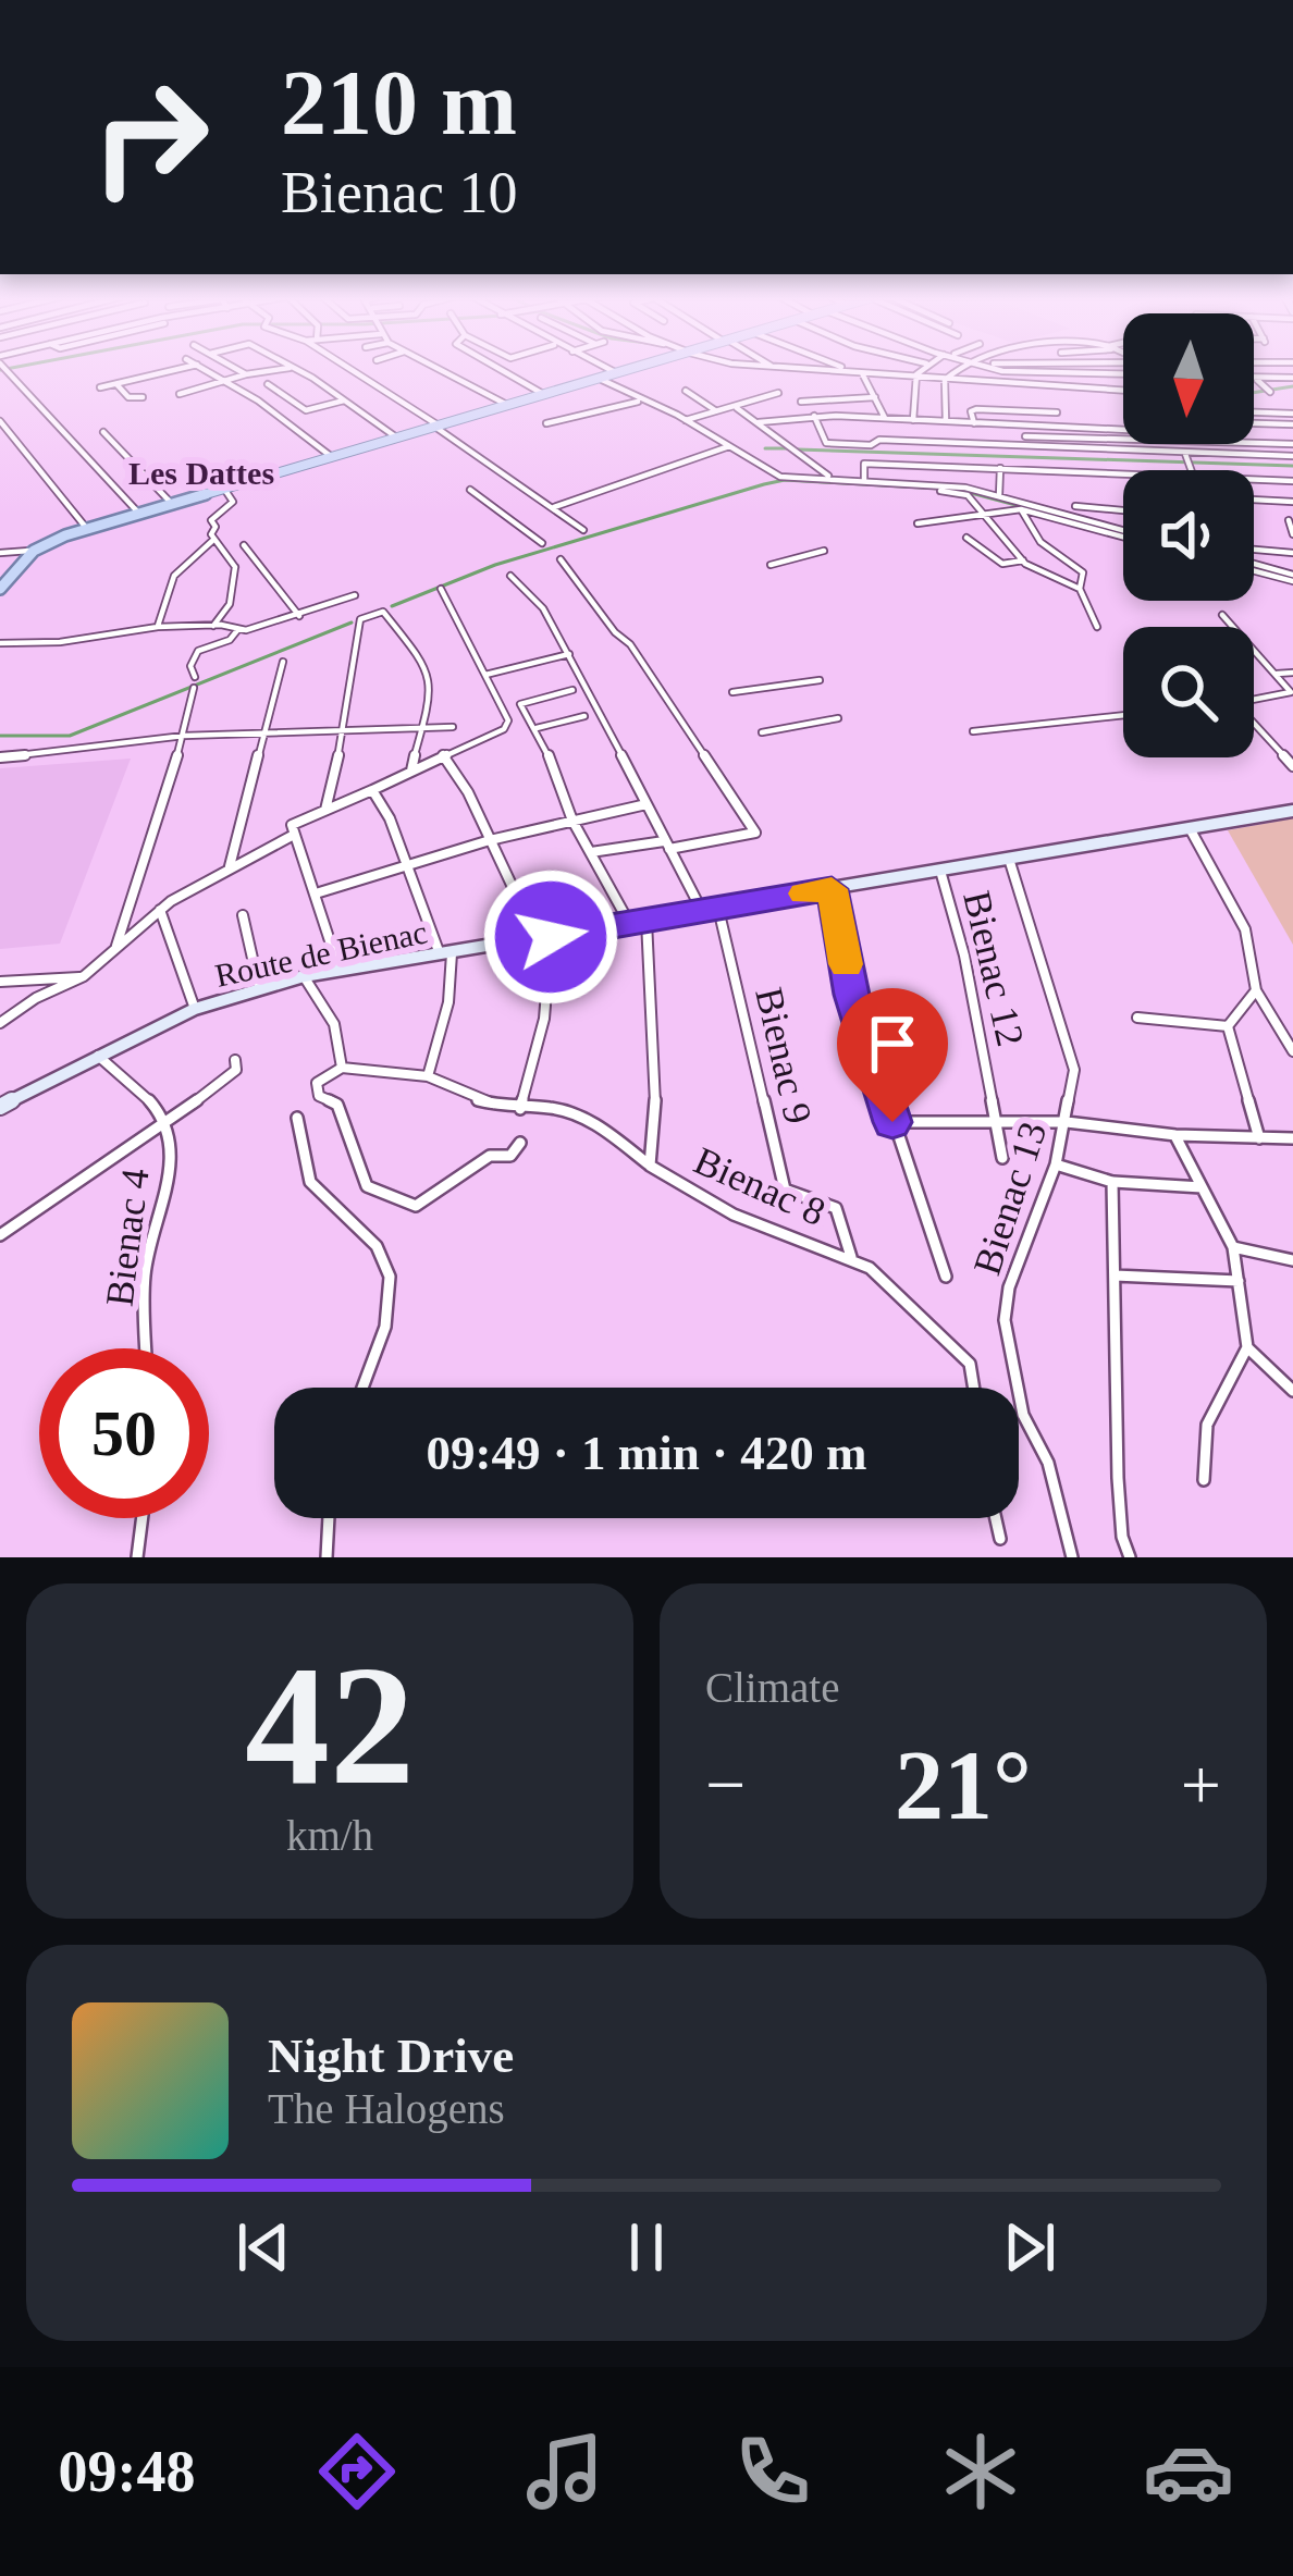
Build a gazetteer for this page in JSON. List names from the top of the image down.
{
  "streets": {
    "main road": ["Route de Bienac"],
    "street": [
      "Bienac 12",
      "Bienac 9",
      "Bienac 8",
      "Bienac 13",
      "Bienac 4"
    ]
  },
  "crossings": [
    ["Route de Bienac", "Bienac 12"],
    ["Route de Bienac", "Bienac 9"],
    ["Route de Bienac", "Bienac 8"],
    ["Route de Bienac", "Bienac 13"],
    ["Bienac 9", "Bienac 8"]
  ],
  "districts": ["Les Dattes"],
  "north": "bottom",
  "page": {
    "turn": ["210 m", "Bienac 10"],
    "limit": "50",
    "trip": "09:49 · 1 min · 420 m",
    "tile": [
      ["42", "km/h"],
      "Climate"
    ],
    "heat": ["−", "21°", "+"],
    "song": ["Night Drive", "The Halogens"],
    "tabs": "09:48"
  }
}
